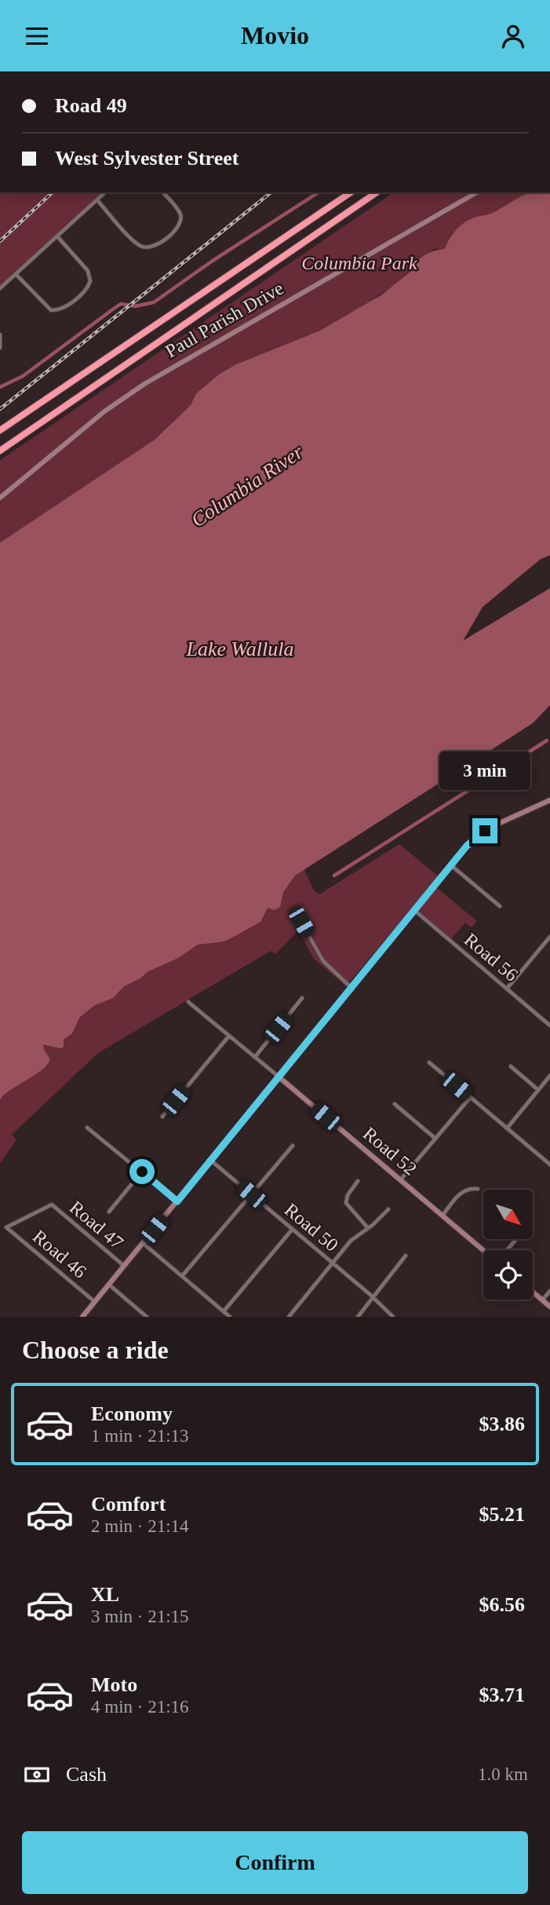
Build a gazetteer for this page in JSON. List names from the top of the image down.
{
  "streets": {
    "street": [
      "Paul Parish Drive",
      "Road 56",
      "Road 52",
      "Road 47",
      "Road 50",
      "Road 46"
    ]
  },
  "crossings": [
    ["Road 47", "Road 46"]
  ],
  "water": ["Columbia River", "Lake Wallula"],
  "parks": ["Columbia Park"],
  "north": "bottom right",
  "page": {
    "header": "Movio",
    "banner": ["Road 49", "West Sylvester Street"],
    "bubble": "3 min",
    "heading": "Choose a ride",
    "list": [
      {
        "name": "Economy",
        "note": "1 min · 21:13",
        "value": "$3.86"
      },
      {
        "name": "Comfort",
        "note": "2 min · 21:14",
        "value": "$5.21"
      },
      {
        "name": "XL",
        "note": "3 min · 21:15",
        "value": "$6.56"
      },
      {
        "name": "Moto",
        "note": "4 min · 21:16",
        "value": "$3.71"
      }
    ],
    "pay": ["Cash", "1.0 km"],
    "buttons": "Confirm"
  }
}
